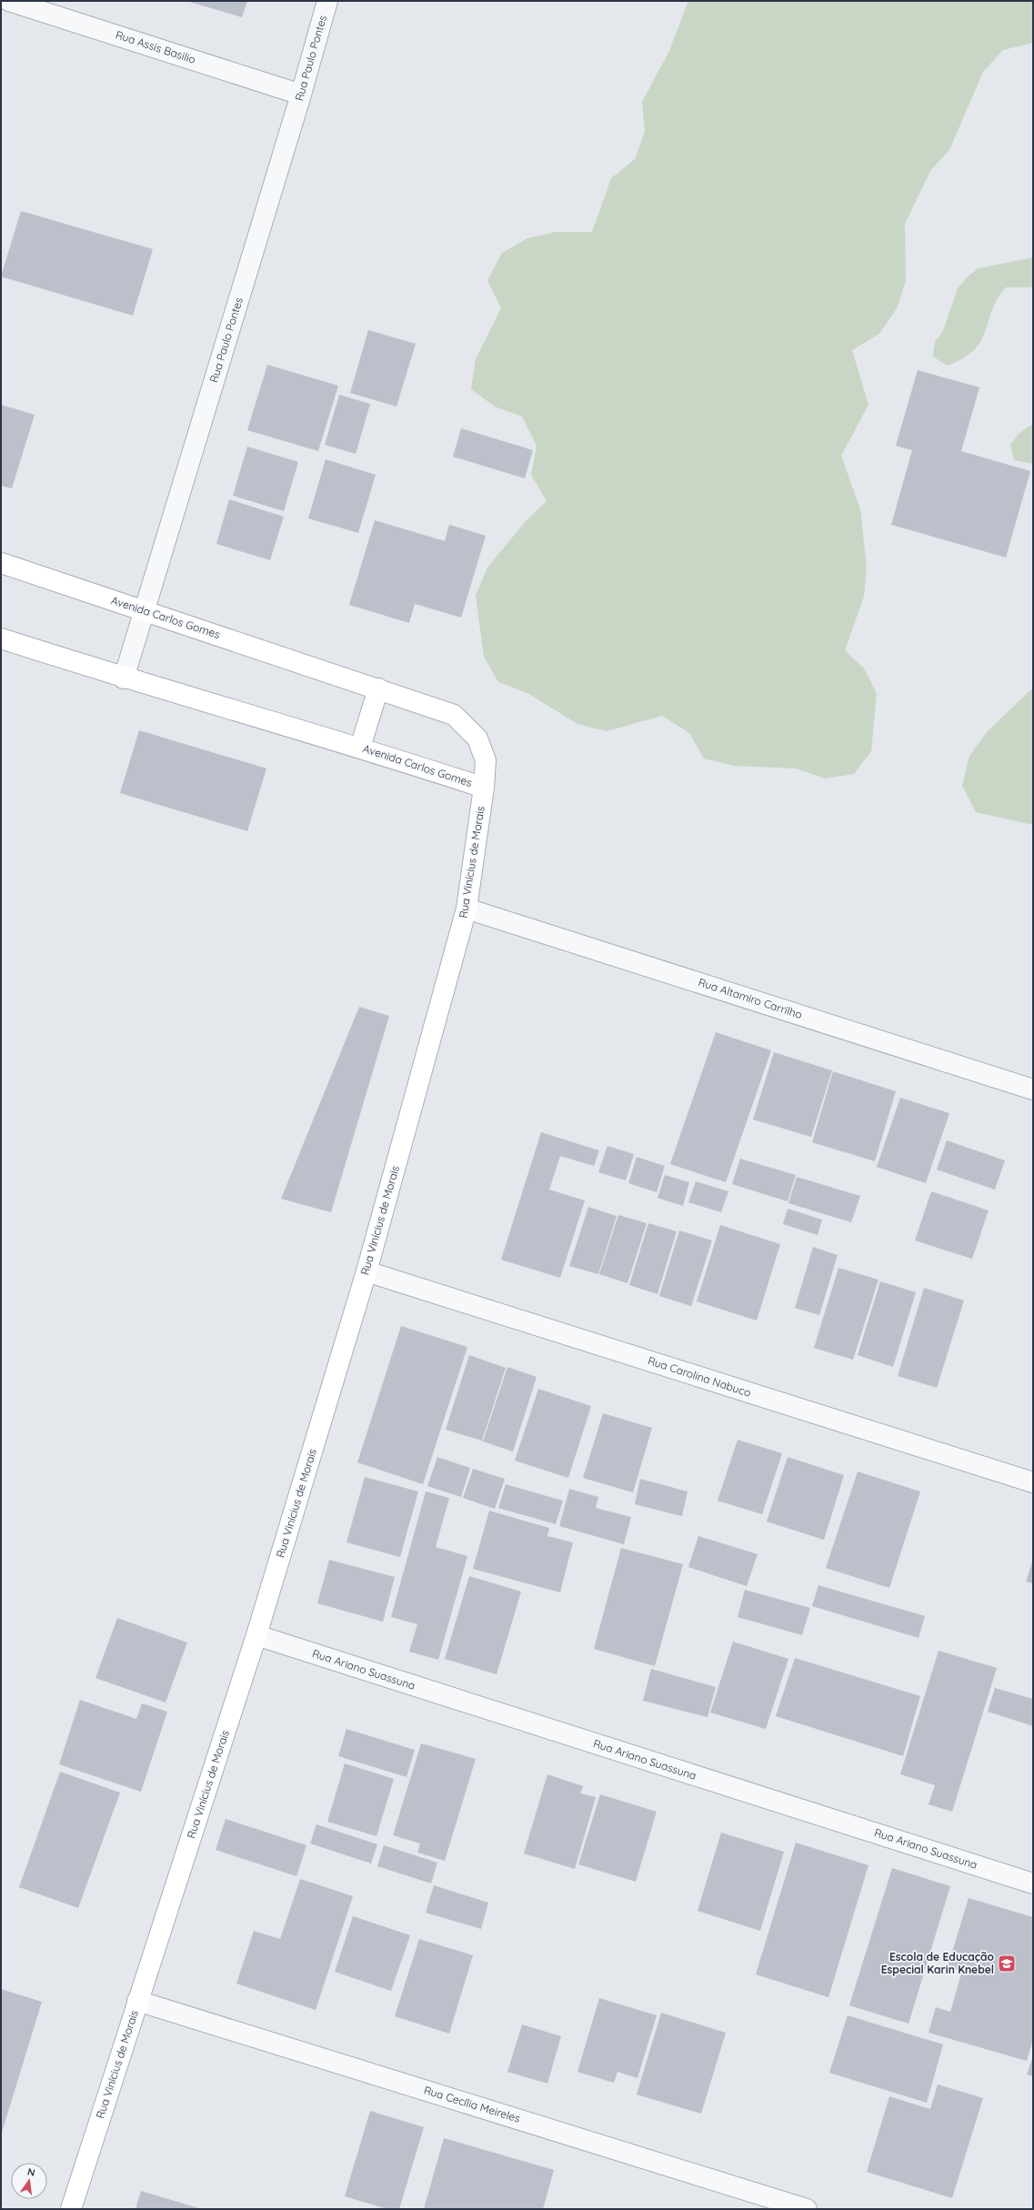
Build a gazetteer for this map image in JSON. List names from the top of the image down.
{
  "streets": {
    "street": [
      "Rua Assis Basilio",
      "Rua Paulo Pontes",
      "Avenida Carlos Gomes",
      "Rua Vinícius de Morais",
      "Rua Altamiro Carrilho",
      "Rua Carolina Nabuco",
      "Rua Ariano Suassuna",
      "Rua Cecília Meireles"
    ]
  },
  "crossings": [
    ["Rua Assis Basilio", "Rua Paulo Pontes"],
    ["Rua Paulo Pontes", "Avenida Carlos Gomes"],
    ["Avenida Carlos Gomes", "Rua Vinícius de Morais"],
    ["Rua Vinícius de Morais", "Rua Altamiro Carrilho"],
    ["Rua Vinícius de Morais", "Rua Carolina Nabuco"],
    ["Rua Vinícius de Morais", "Rua Ariano Suassuna"],
    ["Rua Vinícius de Morais", "Rua Cecília Meireles"]
  ],
  "places": {
    "school or university": ["Escola de Educação Especial Karin Knebel"]
  },
  "north": "top"
}
